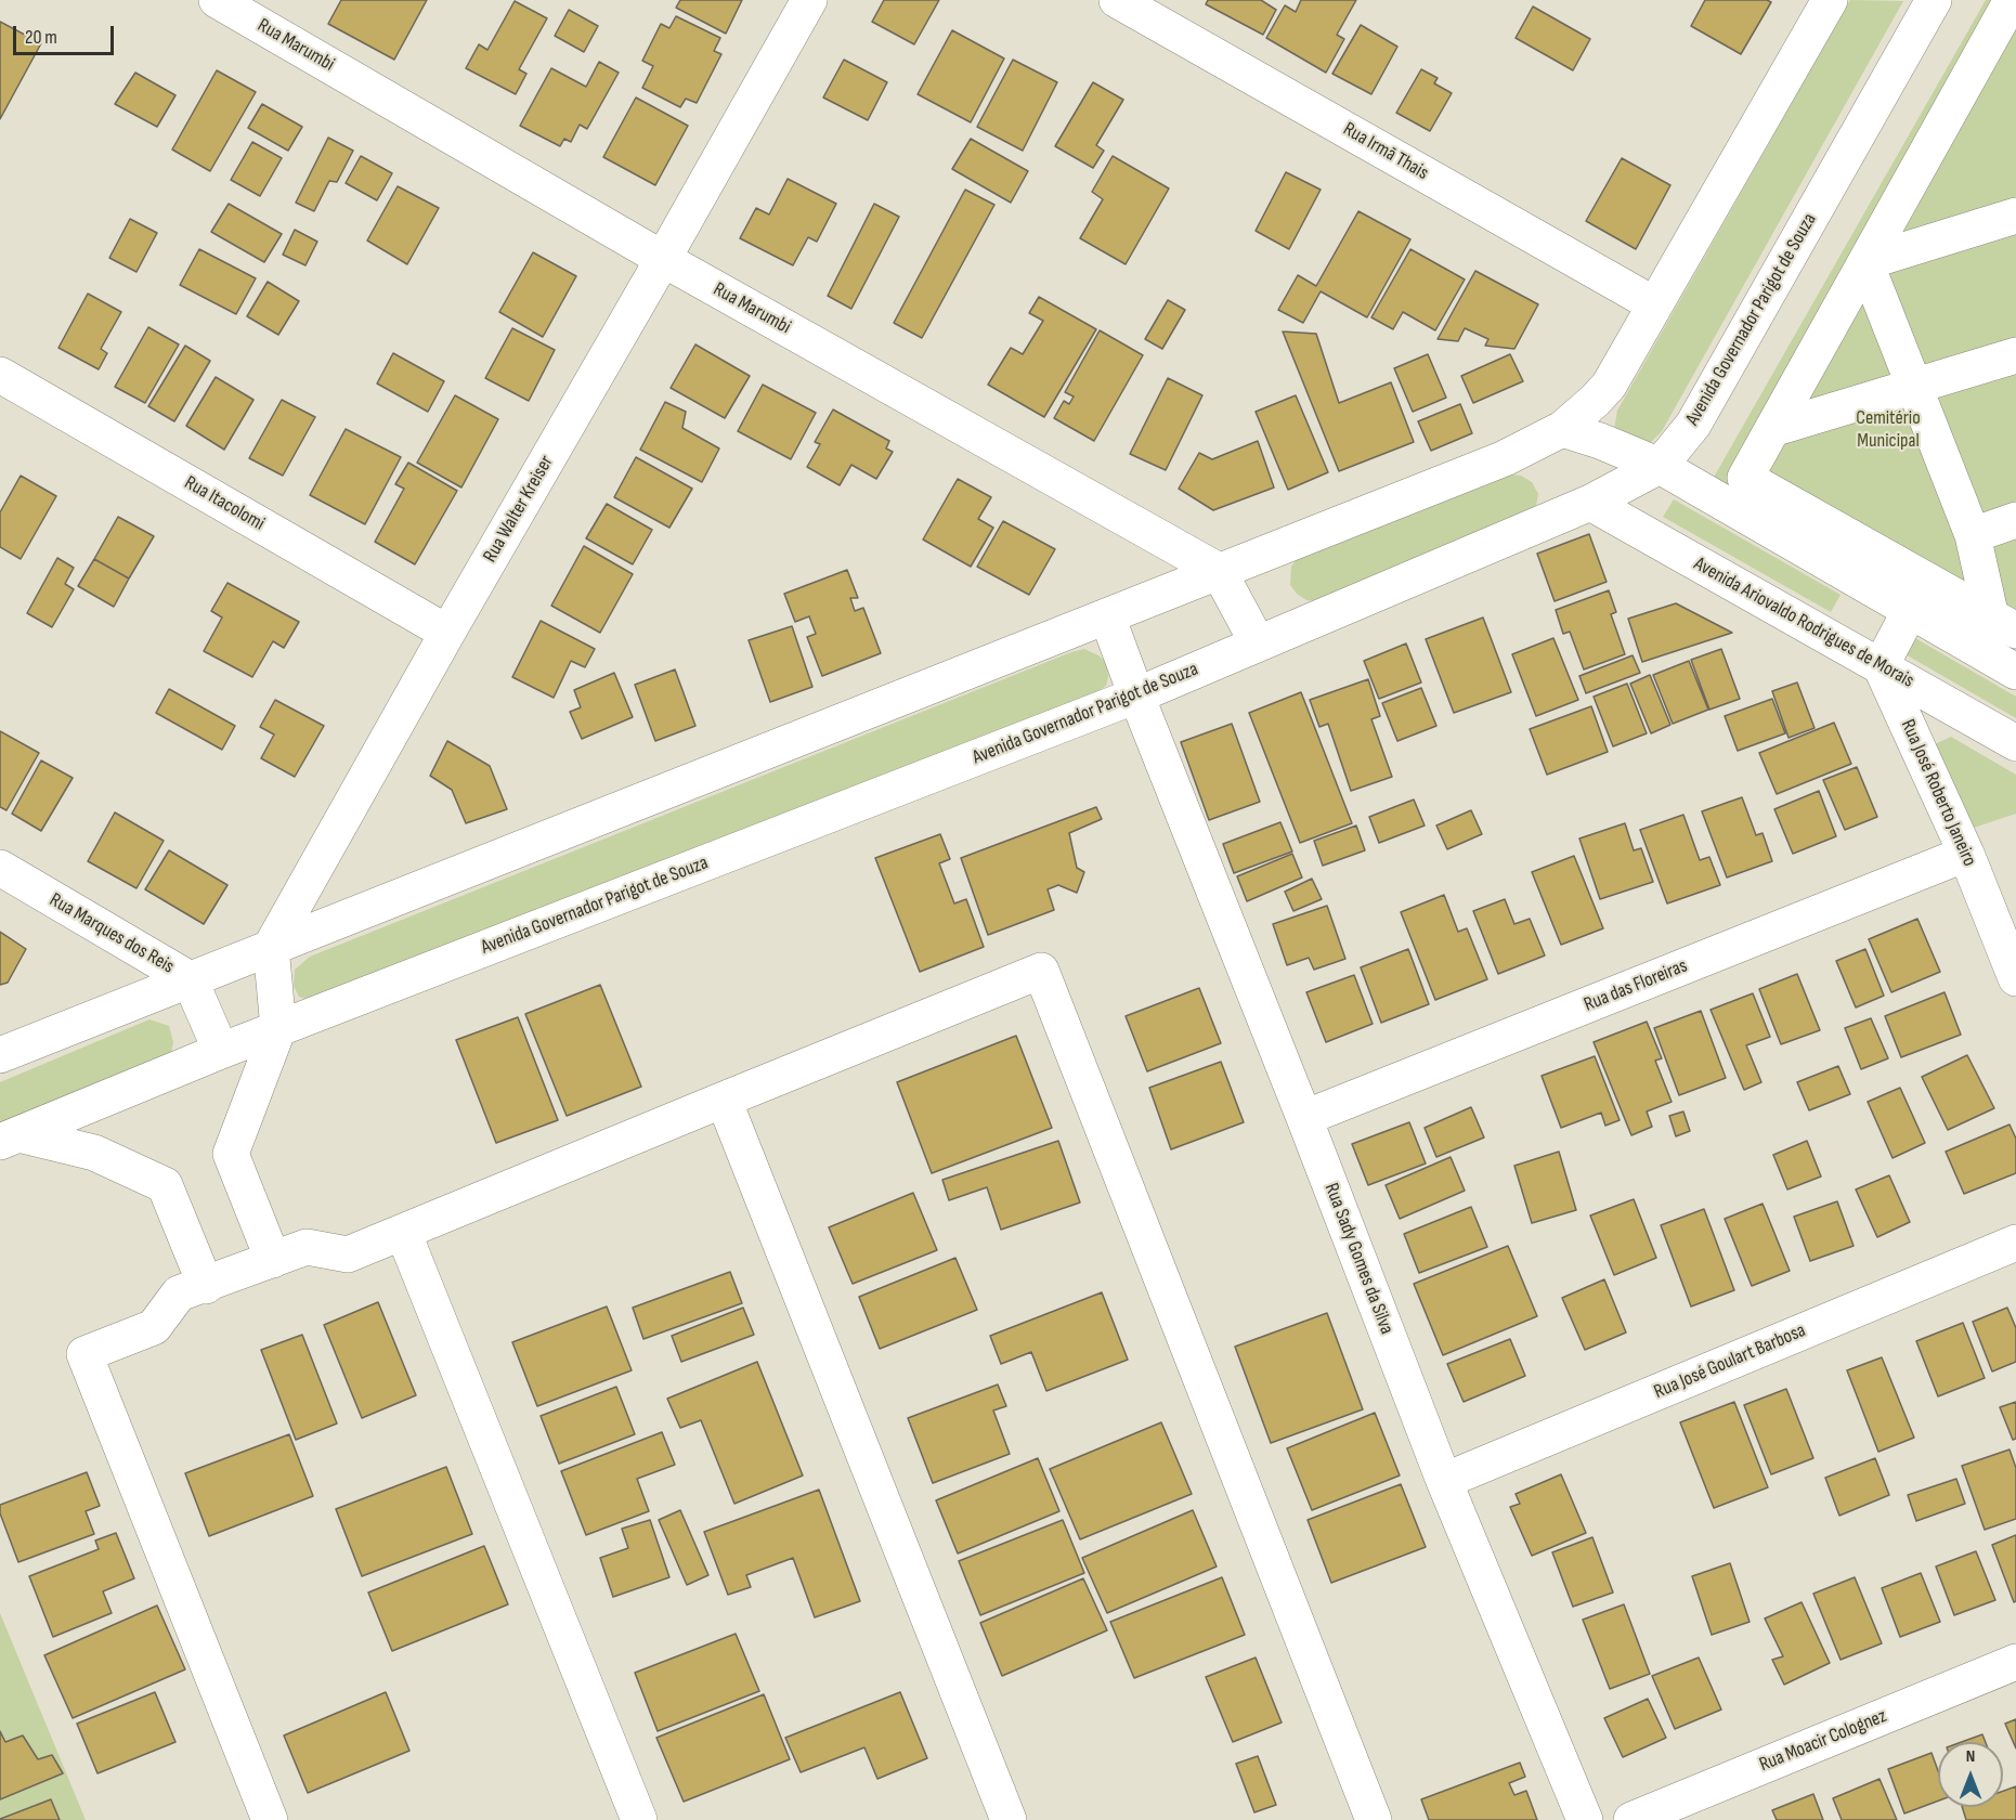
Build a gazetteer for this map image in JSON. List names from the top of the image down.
{
  "streets": {
    "street": [
      "Rua Marumbi",
      "Rua Irmã Thais",
      "Avenida Governador Parigot de Souza",
      "Rua Itacolomi",
      "Rua Walter Kreiser",
      "Avenida Ariovaldo Rodrigues de Morais",
      "Rua José Roberto Janeiro",
      "Rua Marques dos Reis",
      "Rua das Floreiras",
      "Rua Sady Gomes da Silva",
      "Rua José Goulart Barbosa",
      "Rua Moacir Colognez"
    ]
  },
  "crossings": [
    ["Rua Marumbi", "Rua Walter Kreiser"],
    ["Avenida Governador Parigot de Souza", "Avenida Ariovaldo Rodrigues de Morais"],
    ["Avenida Governador Parigot de Souza", "Rua Marques dos Reis"],
    ["Avenida Governador Parigot de Souza", "Rua Sady Gomes da Silva"],
    ["Rua Itacolomi", "Rua Walter Kreiser"],
    ["Avenida Ariovaldo Rodrigues de Morais", "Rua José Roberto Janeiro"],
    ["Rua José Roberto Janeiro", "Rua das Floreiras"],
    ["Rua das Floreiras", "Rua Sady Gomes da Silva"],
    ["Rua Sady Gomes da Silva", "Rua José Goulart Barbosa"]
  ],
  "parks": ["Cemitério Municipal"],
  "scale_bar": "20 m",
  "north": "top"
}
